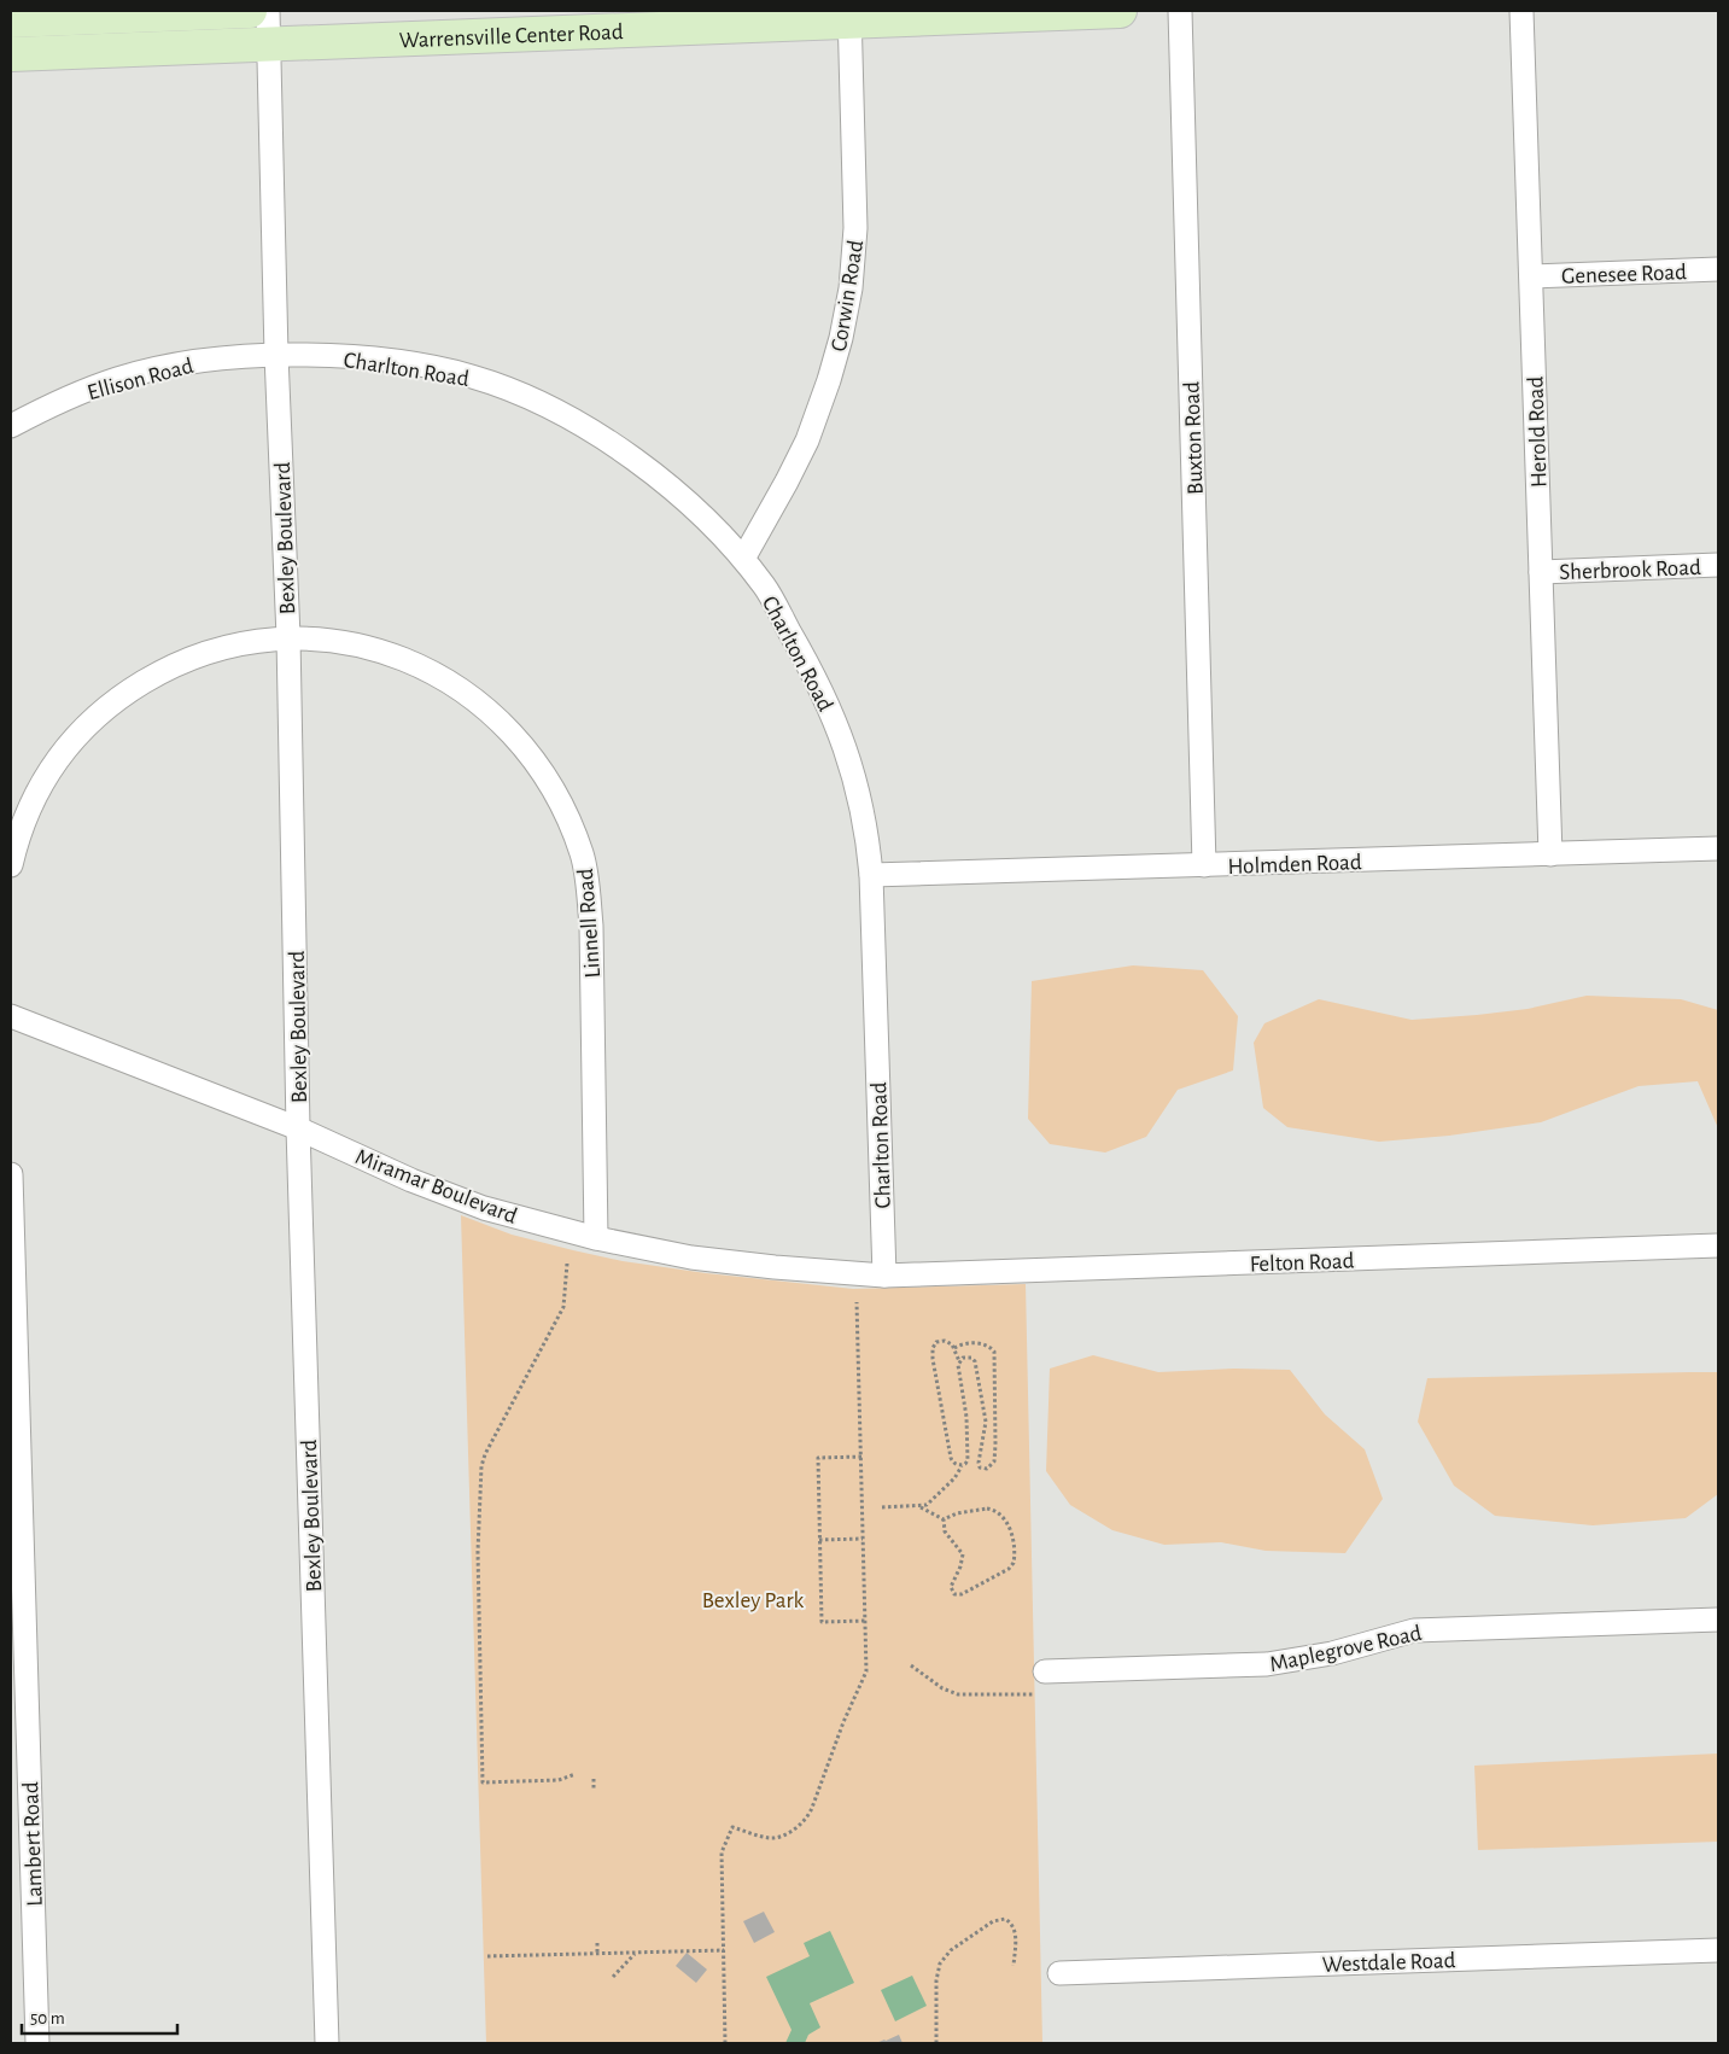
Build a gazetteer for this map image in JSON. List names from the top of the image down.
{
  "streets": {
    "main road": ["Warrensville Center Road"],
    "street": [
      "Genesee Road",
      "Corwin Road",
      "Charlton Road",
      "Ellison Road",
      "Herold Road",
      "Buxton Road",
      "Bexley Boulevard",
      "Sherbrook Road",
      "Holmden Road",
      "Linnell Road",
      "Miramar Boulevard",
      "Felton Road",
      "Maplegrove Road",
      "Lambert Road",
      "Westdale Road"
    ]
  },
  "crossings": [
    ["Warrensville Center Road", "Corwin Road"],
    ["Warrensville Center Road", "Bexley Boulevard"],
    ["Genesee Road", "Herold Road"],
    ["Corwin Road", "Charlton Road"],
    ["Charlton Road", "Ellison Road"],
    ["Charlton Road", "Bexley Boulevard"],
    ["Charlton Road", "Holmden Road"],
    ["Charlton Road", "Miramar Boulevard"],
    ["Charlton Road", "Felton Road"],
    ["Ellison Road", "Bexley Boulevard"],
    ["Herold Road", "Sherbrook Road"],
    ["Herold Road", "Holmden Road"],
    ["Buxton Road", "Holmden Road"],
    ["Bexley Boulevard", "Linnell Road"],
    ["Bexley Boulevard", "Miramar Boulevard"],
    ["Linnell Road", "Miramar Boulevard"],
    ["Miramar Boulevard", "Felton Road"]
  ],
  "parks": ["Bexley Park"],
  "scale_bar": "50 m"
}
